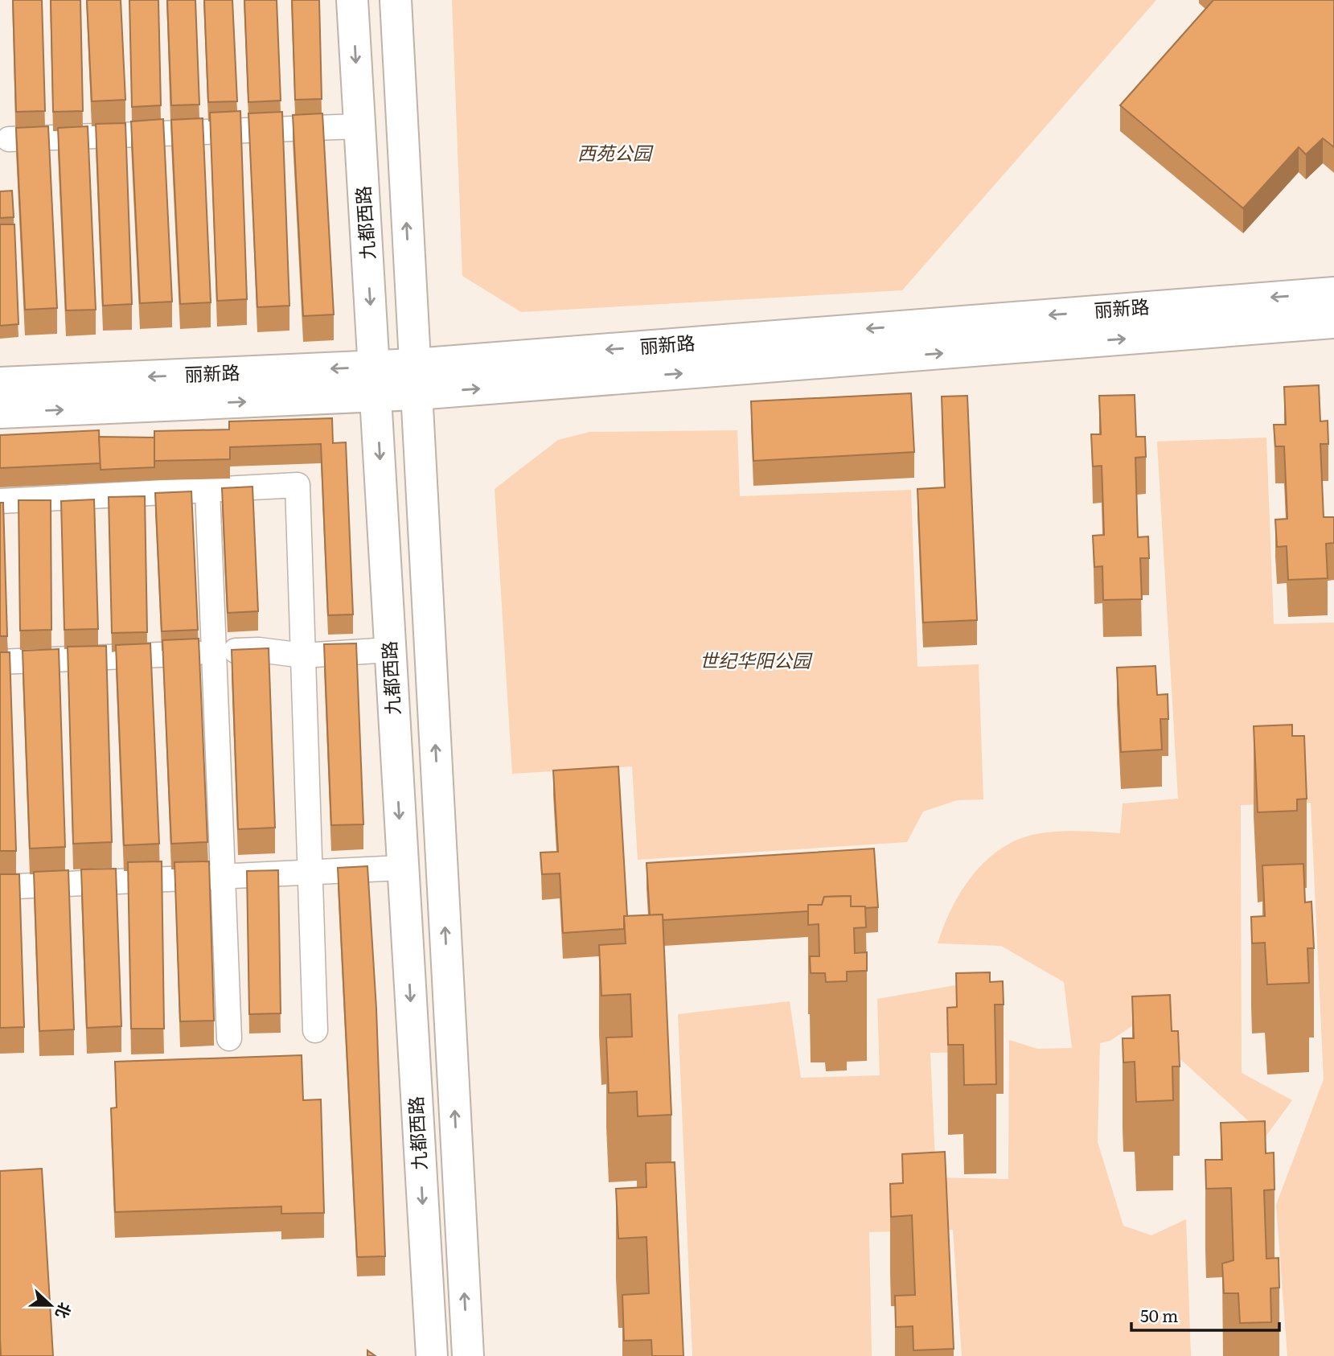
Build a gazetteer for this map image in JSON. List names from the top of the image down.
{
  "streets": {
    "main road": ["九都西路", "丽新路"]
  },
  "crossings": [
    ["九都西路", "丽新路"]
  ],
  "parks": ["西苑公园", "世纪华阳公园"],
  "scale_bar": "50 m",
  "north": "right"
}
